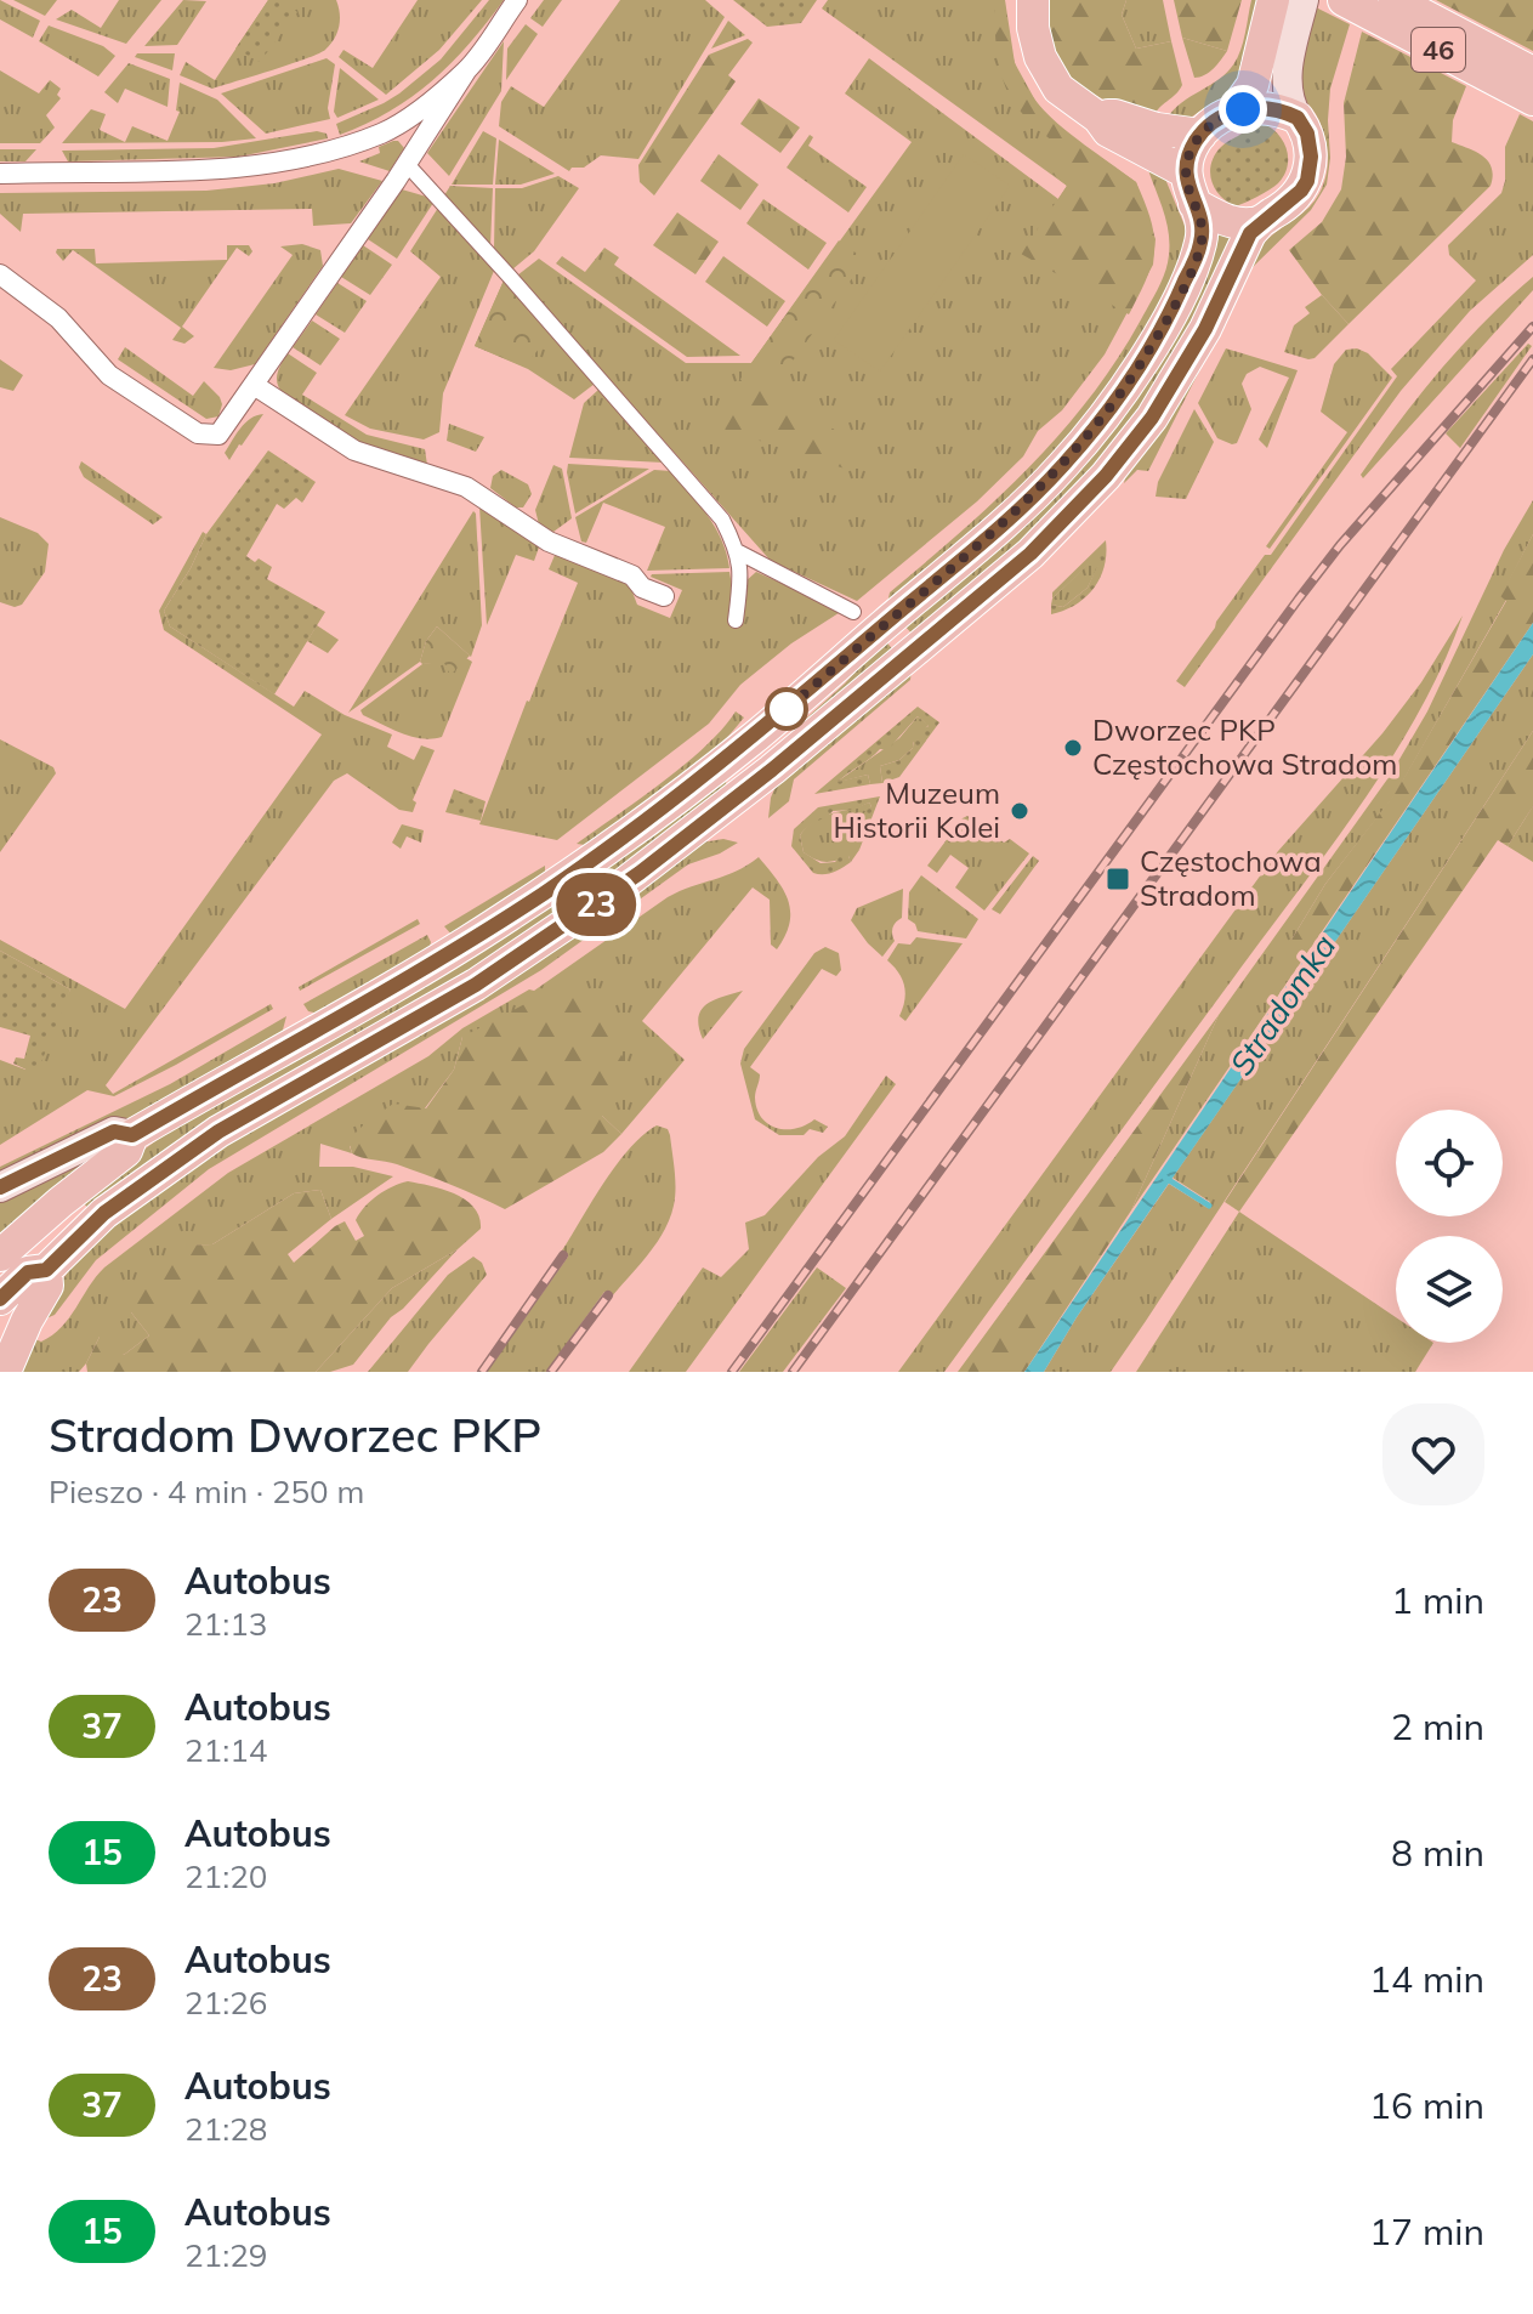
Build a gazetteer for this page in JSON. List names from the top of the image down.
{
  "streets": {
    "main road": ["46"]
  },
  "water": ["Stradomka"],
  "places": {
    "other": ["Dworzec PKP Częstochowa Stradom", "Muzeum Historii Kolei"],
    "transit": ["Częstochowa Stradom"]
  },
  "lines": ["bus line 23"],
  "page": {
    "on_map": "23",
    "heading": ["Stradom Dworzec PKP", "Pieszo · 4 min · 250 m"],
    "list": [
      {
        "mark": "23",
        "name": "Autobus",
        "note": "21:13",
        "value": "1 min"
      },
      {
        "mark": "37",
        "name": "Autobus",
        "note": "21:14",
        "value": "2 min"
      },
      {
        "mark": "15",
        "name": "Autobus",
        "note": "21:20",
        "value": "8 min"
      },
      {
        "mark": "23",
        "name": "Autobus",
        "note": "21:26",
        "value": "14 min"
      },
      {
        "mark": "37",
        "name": "Autobus",
        "note": "21:28",
        "value": "16 min"
      },
      {
        "mark": "15",
        "name": "Autobus",
        "note": "21:29",
        "value": "17 min"
      }
    ]
  }
}
